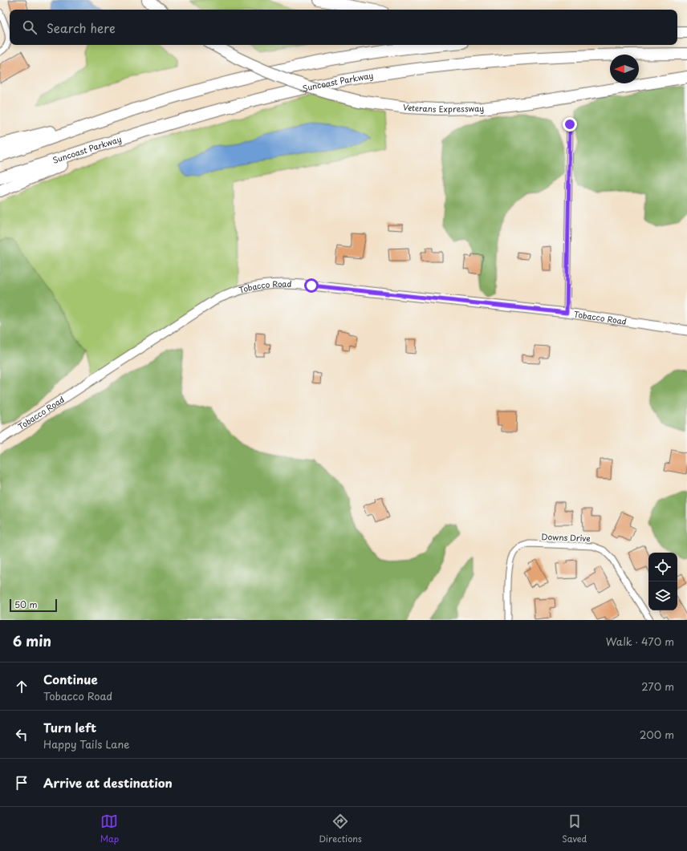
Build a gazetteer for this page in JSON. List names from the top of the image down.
{
  "streets": {
    "highway": ["Suncoast Parkway", "Veterans Expressway"],
    "street": ["Tobacco Road", "Downs Drive"]
  },
  "scale_bar": "50 m",
  "north": "left",
  "page": {
    "search": "Search here",
    "scale": "50 m",
    "heading": ["6 min", "Walk · 470 m"],
    "list": [
      ["Continue", "Tobacco Road", "270 m"],
      ["Turn left", "Happy Tails Lane", "200 m"],
      "Arrive at destination"
    ],
    "nav": ["Map", "Directions", "Saved"]
  }
}
